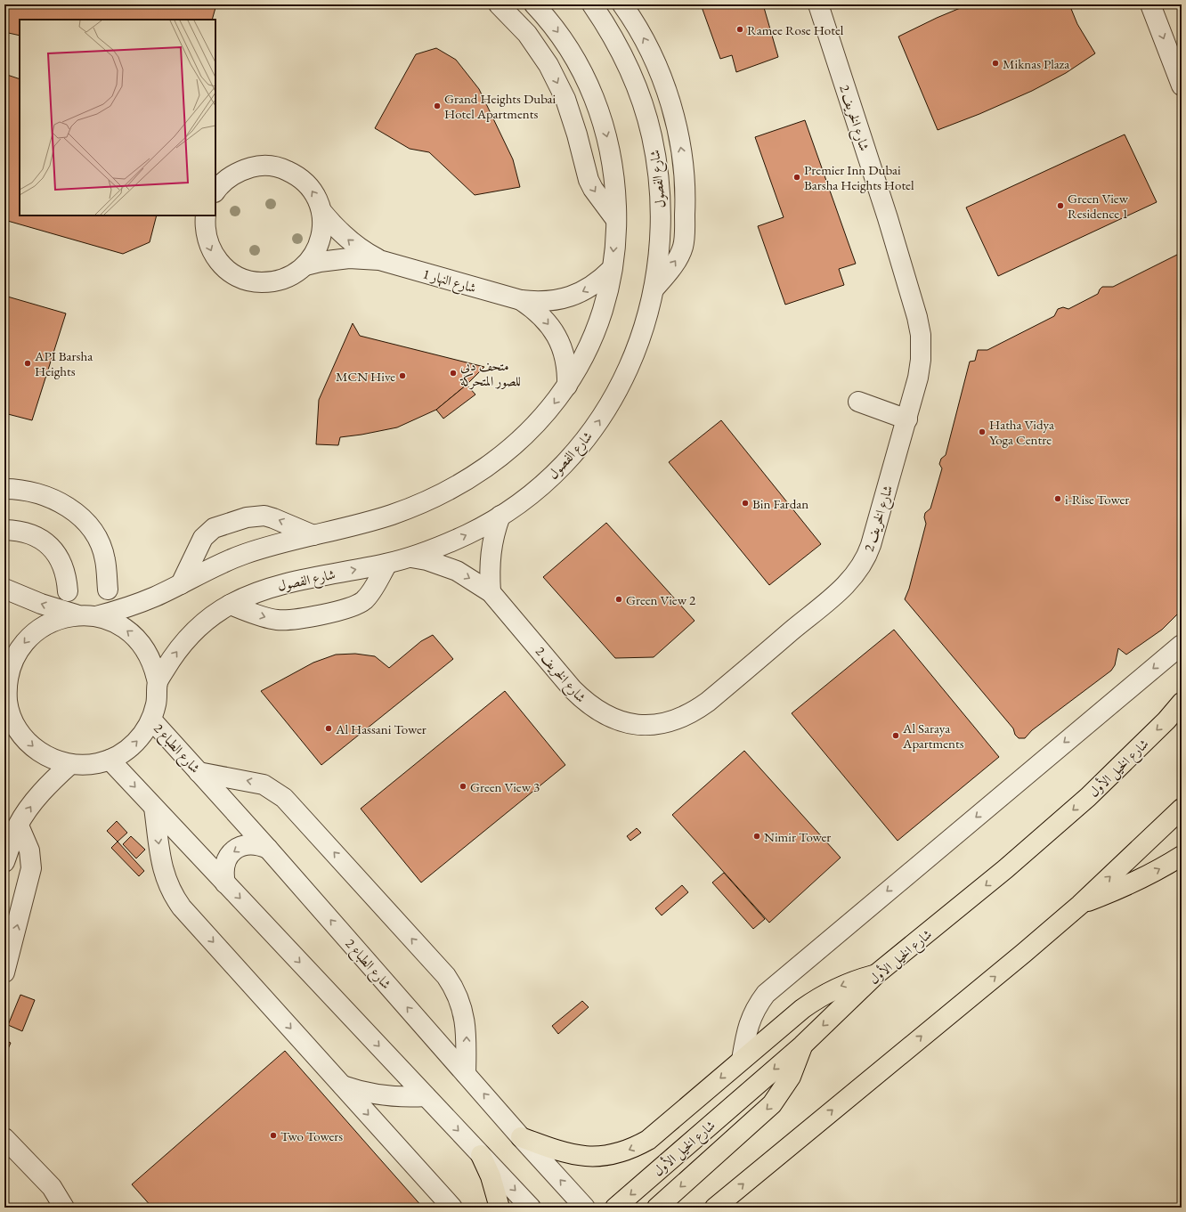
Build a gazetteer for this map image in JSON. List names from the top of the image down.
{
  "streets": {
    "main road": ["شارع الخيل الأول"],
    "street": [
      "شارع الخريف 2",
      "شارع الفصول",
      "شارع النهار 1",
      "شارع الطباع 2"
    ]
  },
  "crossings": [
    ["شارع الخريف 2", "شارع الفصول"]
  ],
  "places": [
    "Ramee Rose Hotel",
    "Miknas Plaza",
    "Grand Heights Dubai Hotel Apartments",
    "Premier Inn Dubai Barsha Heights Hotel",
    "Green View Residence 1",
    "API Barsha Heights",
    "متحف دبي للصور المتحركة",
    "MCN Hive",
    "Hatha Vidya Yoga Centre",
    "i-Rise Tower",
    "Bin Fardan",
    "Green View 2",
    "Al Hassani Tower",
    "Al Saraya Apartments",
    "Green View 3",
    "Nimir Tower",
    "Two Towers"
  ]
}
